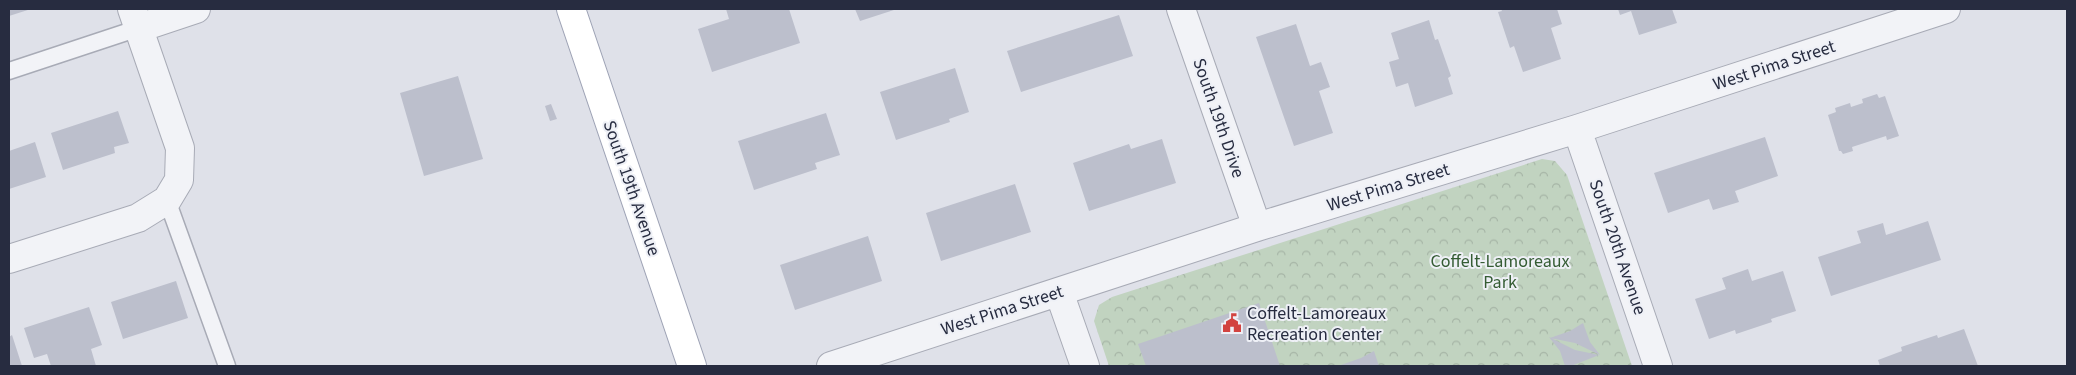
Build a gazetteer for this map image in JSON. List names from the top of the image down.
{
  "streets": {
    "main road": ["South 19th Avenue"],
    "street": ["West Pima Street", "South 19th Drive", "South 20th Avenue"]
  },
  "crossings": [
    ["West Pima Street", "South 19th Drive"],
    ["West Pima Street", "South 20th Avenue"]
  ],
  "parks": ["Coffelt-Lamoreaux Park"],
  "places": {
    "public building": ["Coffelt-Lamoreaux Recreation Center"]
  }
}
